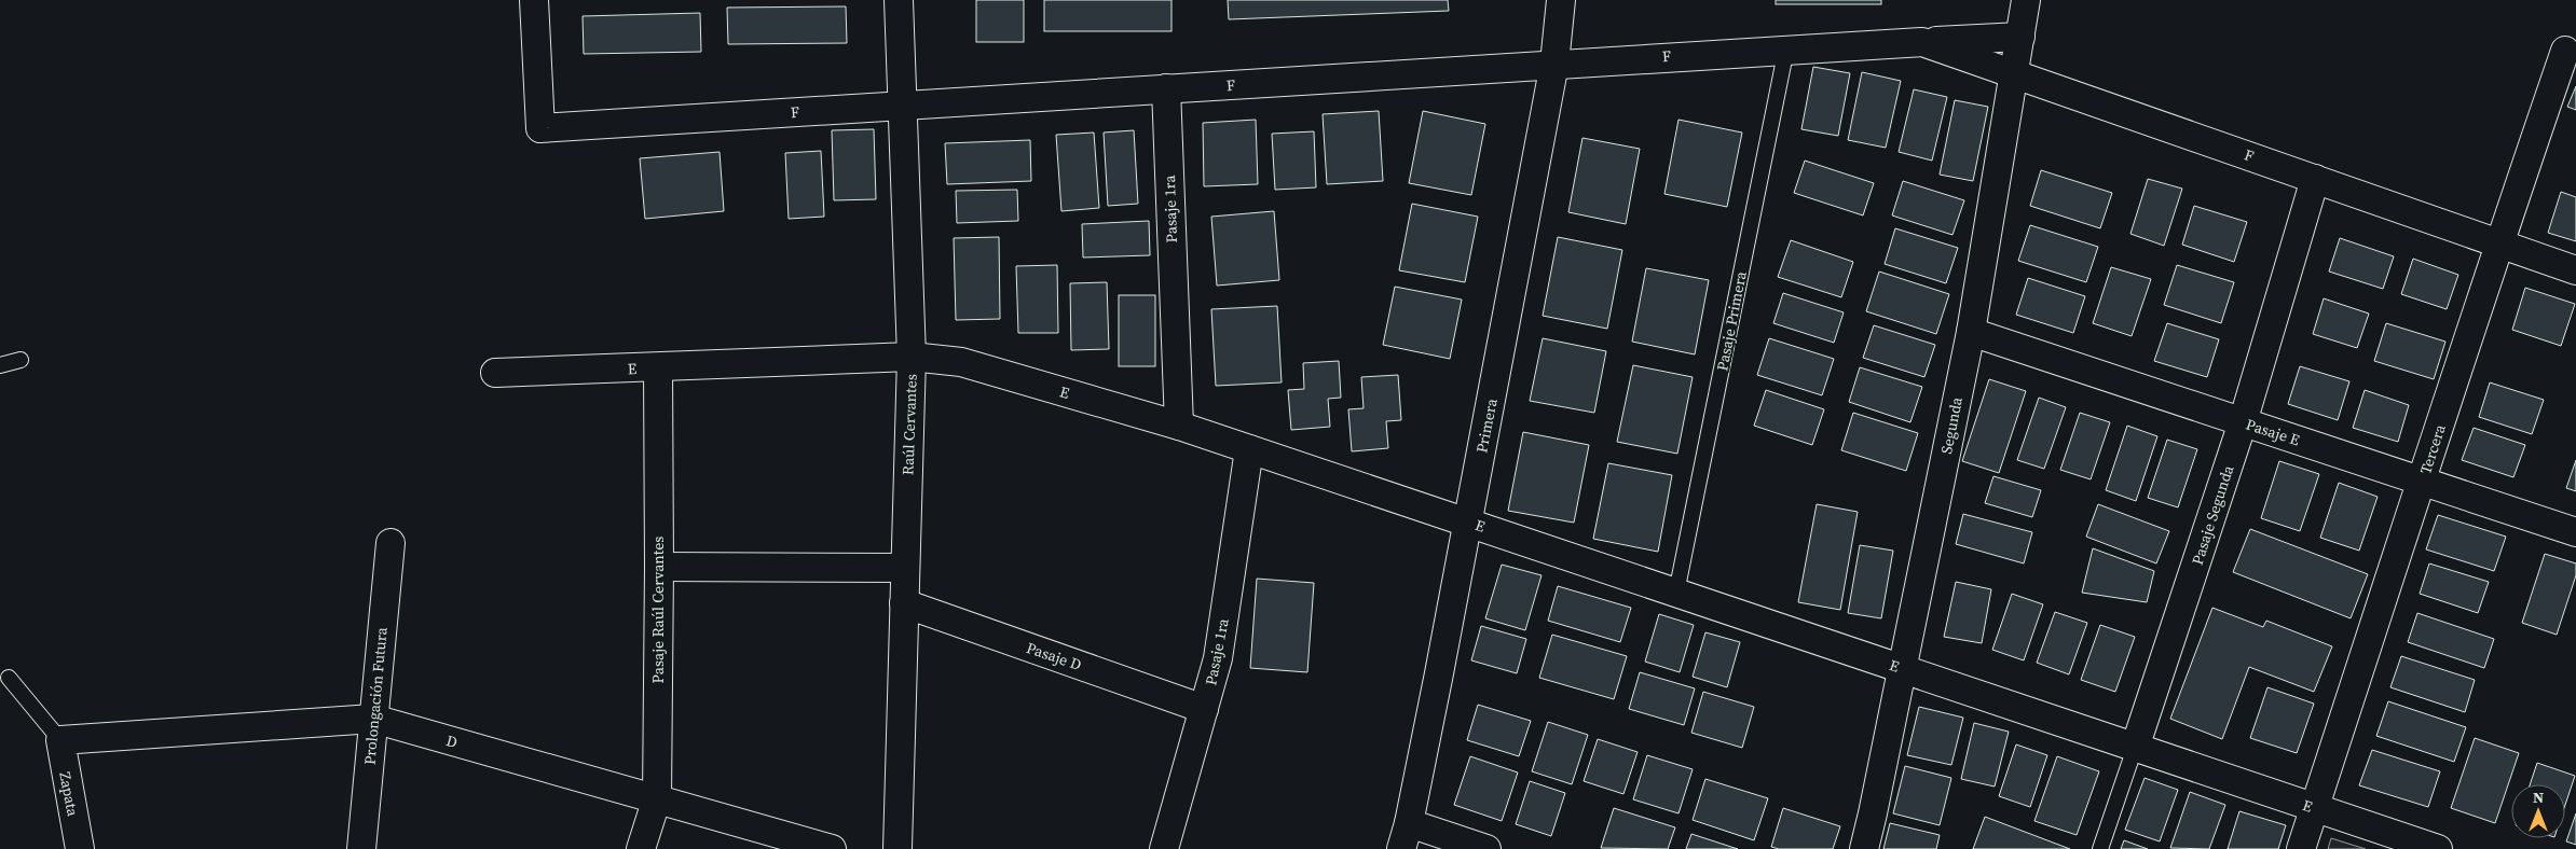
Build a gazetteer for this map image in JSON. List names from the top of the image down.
{
  "streets": {
    "street": [
      "F",
      "Pasaje 1ra",
      "E",
      "Raúl Cervantes",
      "Primera",
      "Segunda",
      "Pasaje E",
      "Tercera",
      "Pasaje Segunda",
      "Pasaje Raúl Cervantes",
      "Pasaje D",
      "Prolongación Futura",
      "D",
      "Zapata"
    ],
    "lane": ["Pasaje Primera"]
  },
  "crossings": [
    ["F", "Pasaje 1ra"],
    ["F", "Pasaje Primera"],
    ["F", "Raúl Cervantes"],
    ["F", "Primera"],
    ["F", "Segunda"],
    ["F", "Tercera"],
    ["F", "Pasaje Segunda"],
    ["Pasaje 1ra", "E"],
    ["Pasaje 1ra", "Pasaje D"],
    ["Pasaje Primera", "E"],
    ["E", "Raúl Cervantes"],
    ["E", "Primera"],
    ["E", "Segunda"],
    ["E", "Tercera"],
    ["E", "Pasaje Segunda"],
    ["E", "Pasaje Raúl Cervantes"],
    ["Raúl Cervantes", "Pasaje D"],
    ["Segunda", "Pasaje E"],
    ["Pasaje E", "Tercera"],
    ["Pasaje E", "Pasaje Segunda"],
    ["Pasaje Raúl Cervantes", "D"],
    ["Prolongación Futura", "D"],
    ["D", "Zapata"]
  ],
  "north": "top"
}
